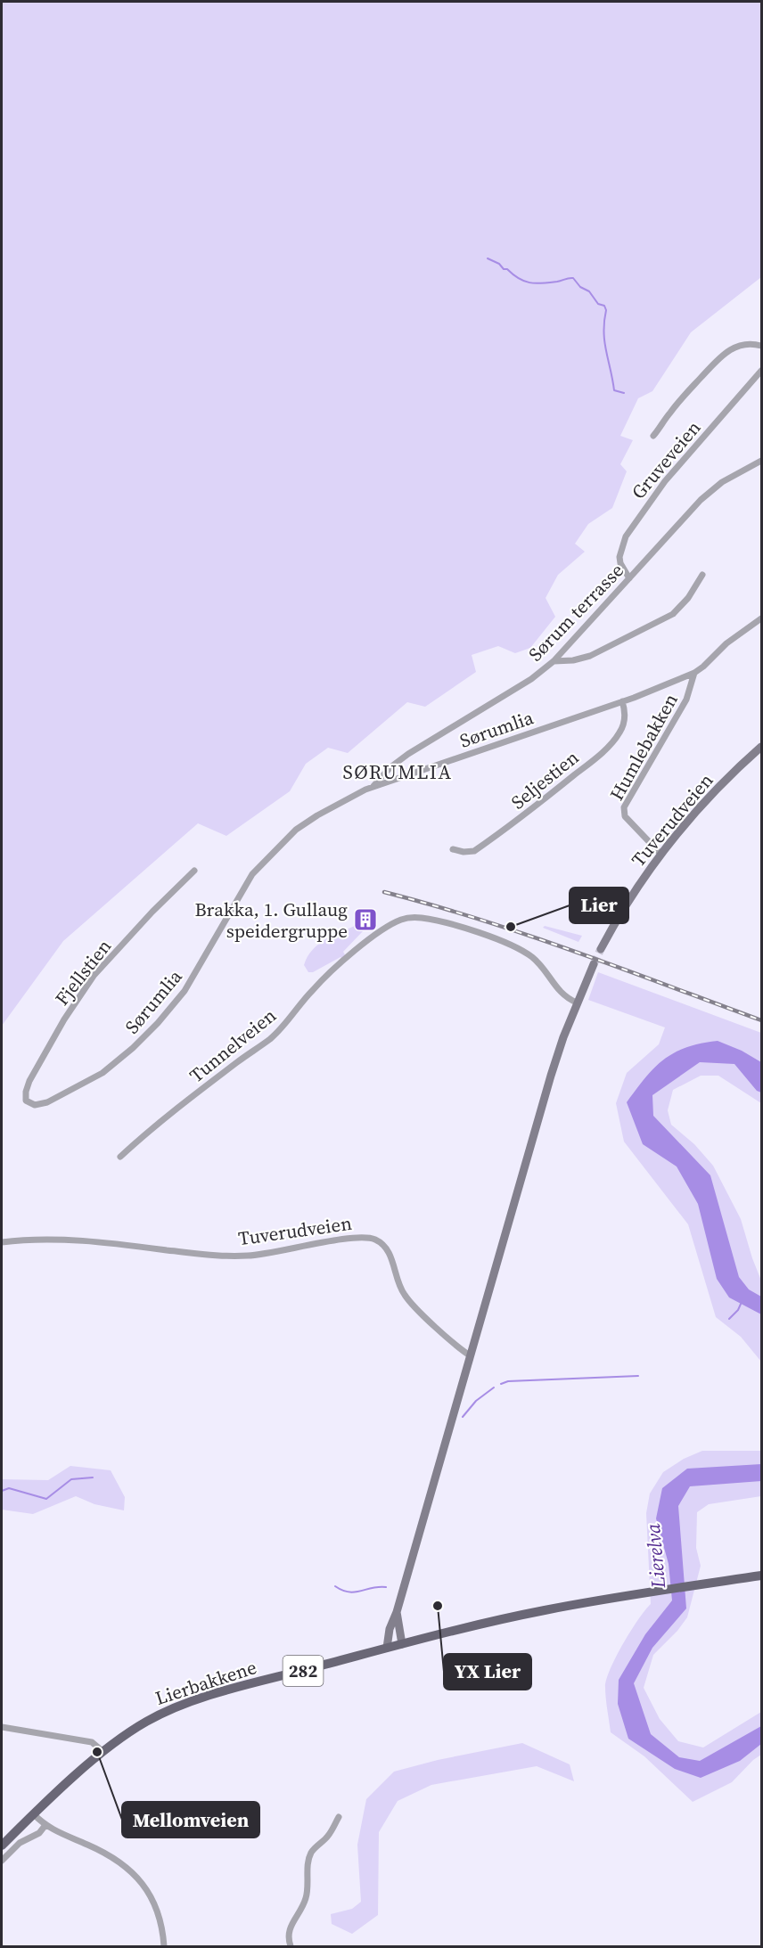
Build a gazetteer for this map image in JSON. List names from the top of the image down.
{
  "streets": {
    "main road": ["Tuverudveien", "282", "Lierbakkene"],
    "street": [
      "Gruveveien",
      "Sørum terrasse",
      "Sørumlia",
      "Humlebakken",
      "Seljestien",
      "Fjellstien",
      "Tunnelveien"
    ]
  },
  "crossings": [
    ["Gruveveien", "Sørum terrasse"],
    ["Sørum terrasse", "Sørumlia"],
    ["Sørumlia", "Humlebakken"],
    ["Sørumlia", "Seljestien"],
    ["Sørumlia", "Fjellstien"],
    ["Humlebakken", "Tuverudveien"]
  ],
  "districts": ["SØRUMLIA"],
  "water": ["Lierelva"],
  "places": {
    "building": ["Brakka, 1. Gullaug speidergruppe"],
    "other": ["Lier", "YX Lier", "Mellomveien"]
  }
}
